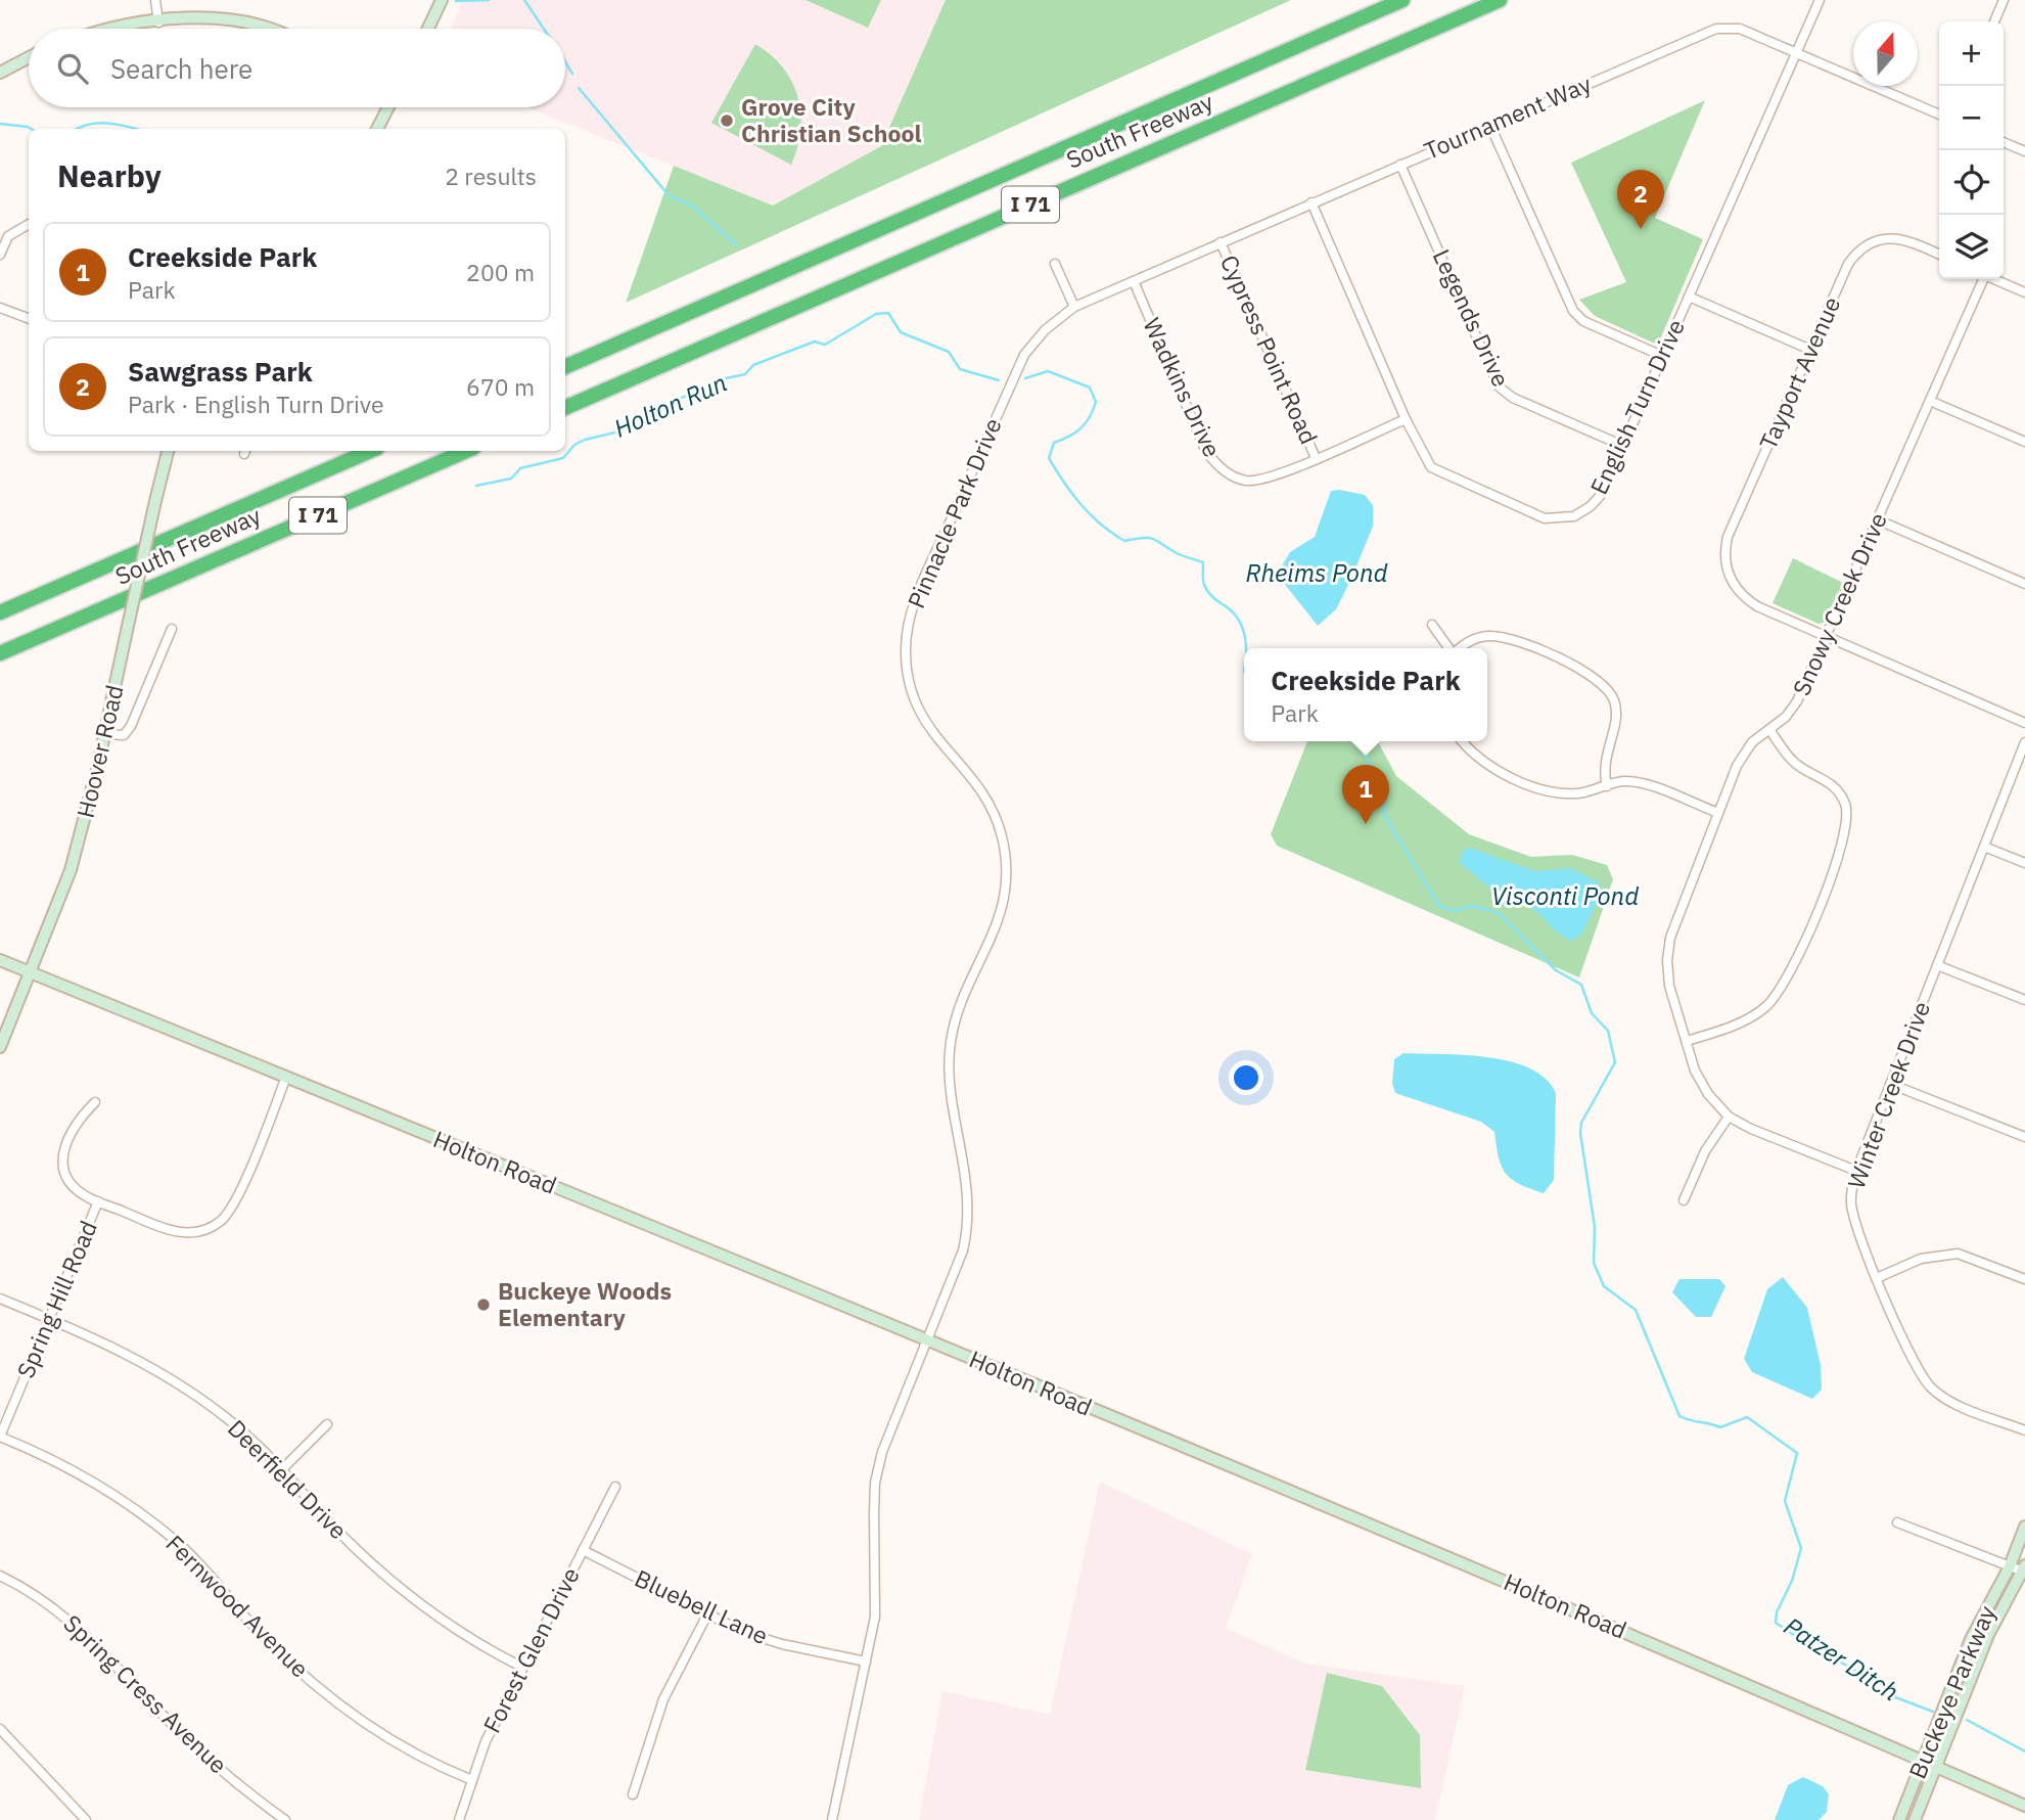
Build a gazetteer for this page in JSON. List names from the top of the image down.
{
  "streets": {
    "highway": ["South Freeway", "I 71"],
    "street": [
      "Tournament Way",
      "Legends Drive",
      "Cypress Point Road",
      "Tayport Avenue",
      "Wadkins Drive",
      "English Turn Drive",
      "Pinnacle Park Drive",
      "Snowy Creek Drive",
      "Hoover Road",
      "Winter Creek Drive",
      "Holton Road",
      "Spring Hill Road",
      "Deerfield Drive",
      "Fernwood Avenue",
      "Bluebell Lane",
      "Forest Glen Drive",
      "Buckeye Parkway",
      "Spring Cress Avenue"
    ]
  },
  "crossings": [
    ["Tournament Way", "Legends Drive"],
    ["Tournament Way", "Cypress Point Road"],
    ["Tournament Way", "Wadkins Drive"],
    ["Tournament Way", "English Turn Drive"],
    ["Tournament Way", "Pinnacle Park Drive"],
    ["Legends Drive", "English Turn Drive"],
    ["Cypress Point Road", "Wadkins Drive"],
    ["Tayport Avenue", "Snowy Creek Drive"],
    ["Wadkins Drive", "English Turn Drive"],
    ["Pinnacle Park Drive", "Holton Road"],
    ["Pinnacle Park Drive", "Bluebell Lane"],
    ["Hoover Road", "Holton Road"],
    ["Holton Road", "Buckeye Parkway"],
    ["Spring Hill Road", "Deerfield Drive"],
    ["Spring Hill Road", "Fernwood Avenue"],
    ["Deerfield Drive", "Forest Glen Drive"],
    ["Fernwood Avenue", "Forest Glen Drive"],
    ["Bluebell Lane", "Forest Glen Drive"]
  ],
  "water": [
    "Holton Run",
    "Rheims Pond",
    "Visconti Pond",
    "Patzer Ditch"
  ],
  "places": ["Grove City Christian School", "Buckeye Woods Elementary"],
  "north": "top",
  "page": {
    "map_buttons": ["+", "−"],
    "search": "Search here",
    "heading": ["Nearby", "2 results"],
    "pins": ["2", "1"],
    "list": [
      {
        "mark": "1",
        "name": "Creekside Park",
        "note": "Park",
        "value": "200 m"
      },
      {
        "mark": "2",
        "name": "Sawgrass Park",
        "note": "Park · English Turn Drive",
        "value": "670 m"
      }
    ],
    "popup": ["Creekside Park", "Park"]
  }
}
